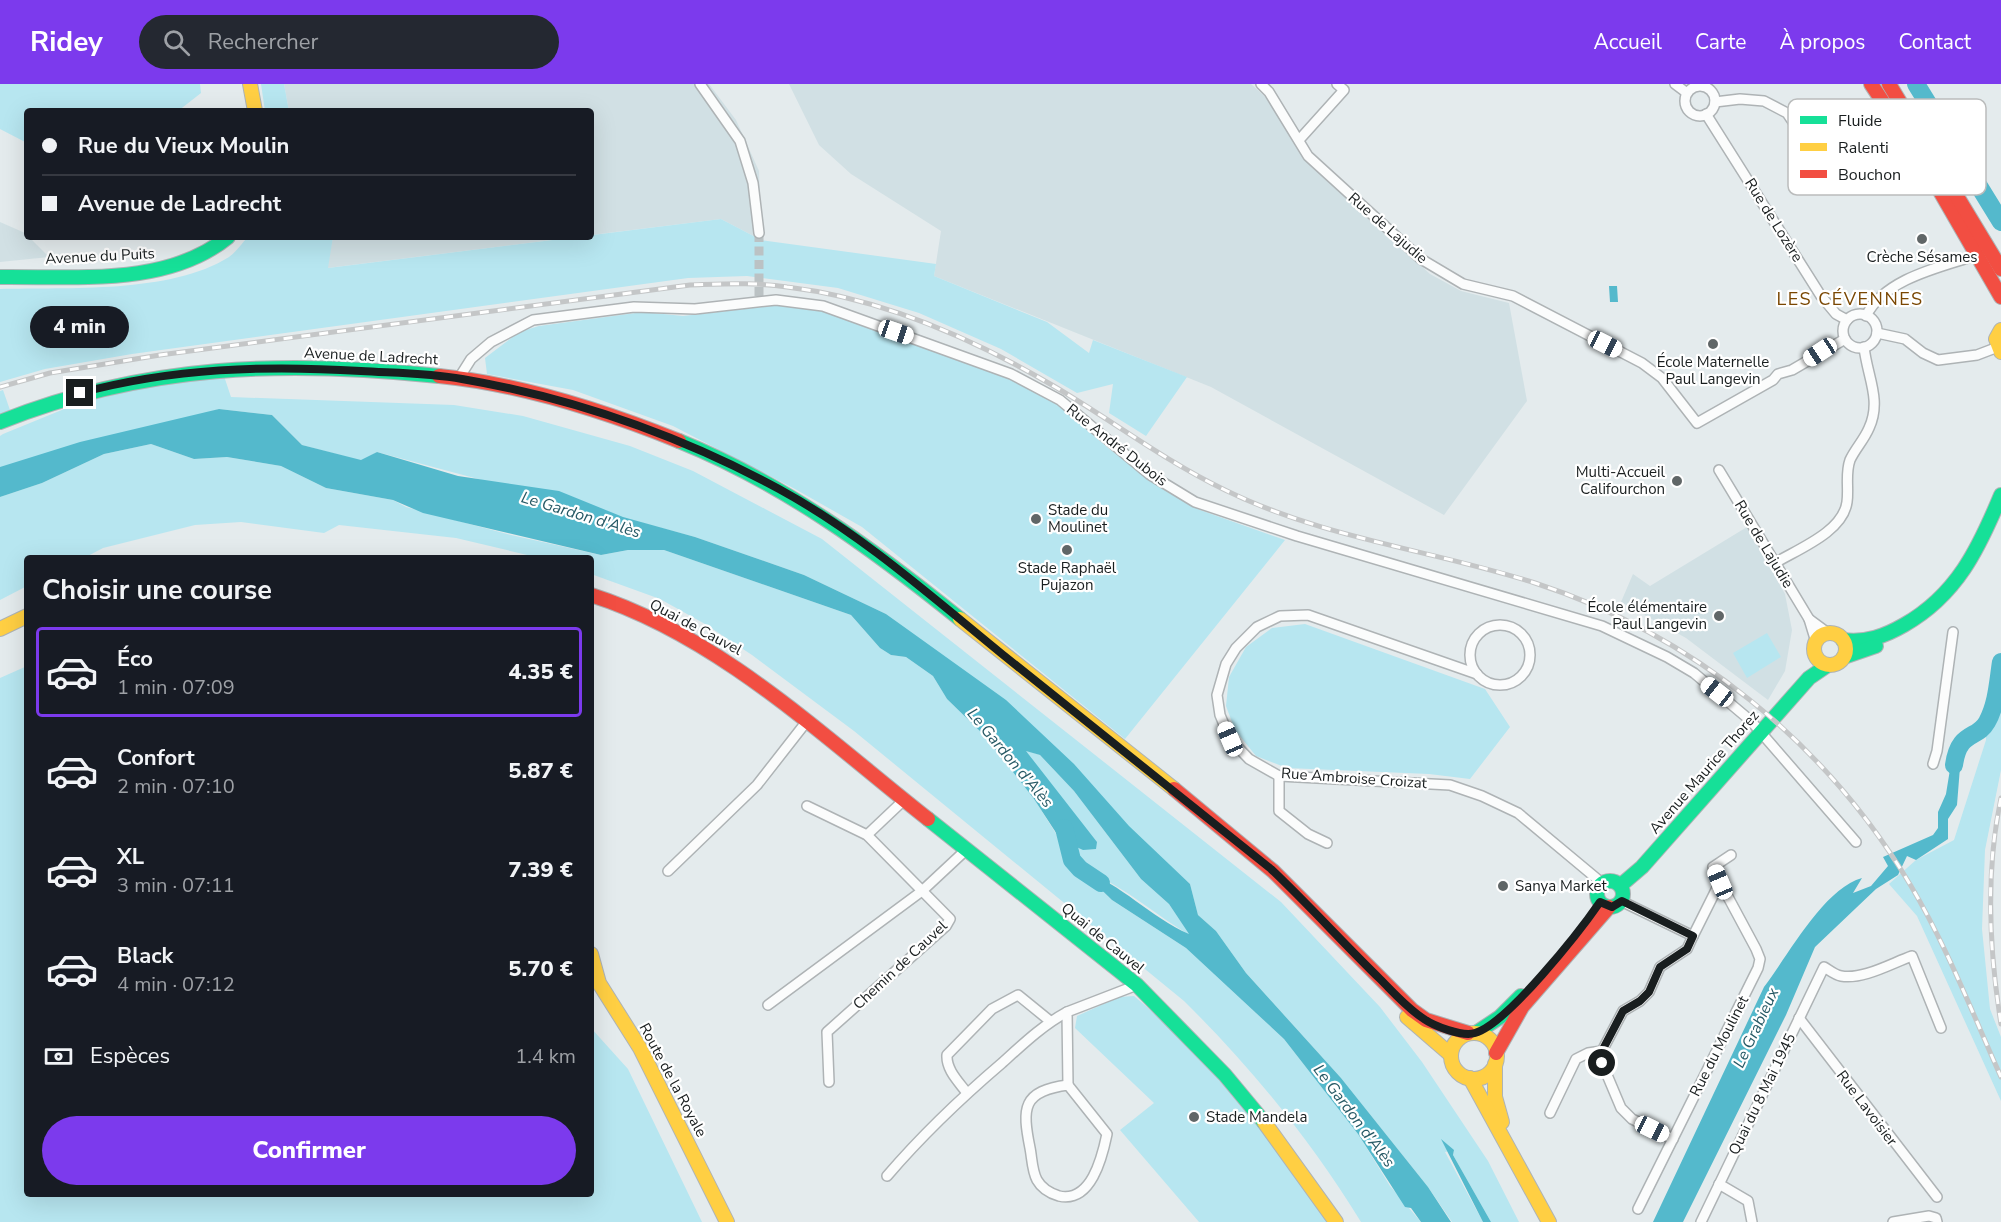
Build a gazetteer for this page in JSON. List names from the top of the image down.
{
  "streets": {
    "main road": [
      "Avenue du Puits",
      "Avenue de Ladrecht",
      "Quai de Cauvel",
      "Avenue Maurice Thorez",
      "Route de la Royale"
    ],
    "street": [
      "Rue de Lozère",
      "Rue de Lajudie",
      "Rue André Dubois",
      "Rue Ambroise Croizat",
      "Chemin de Cauvel",
      "Rue du Moulinet",
      "Quai du 8 Mai 1945",
      "Rue Lavoisier"
    ]
  },
  "crossings": [
    ["Rue de Lozère", "Rue de Lajudie"],
    ["Rue de Lajudie", "Avenue Maurice Thorez"],
    ["Avenue de Ladrecht", "Rue André Dubois"],
    ["Rue André Dubois", "Avenue Maurice Thorez"],
    ["Avenue Maurice Thorez", "Rue Ambroise Croizat"],
    ["Quai du 8 Mai 1945", "Rue Lavoisier"]
  ],
  "districts": ["LES CÉVENNES"],
  "water": ["Le Gardon d'Alès", "Le Grabieux"],
  "places": [
    "Crèche Sésames",
    "École Maternelle Paul Langevin",
    "Multi-Accueil Califourchon",
    "Stade du Moulinet",
    "Stade Raphaël Pujazon",
    "École élémentaire Paul Langevin",
    "Sanya Market",
    "Stade Mandela"
  ],
  "legend": ["Fluide", "Ralenti", "Bouchon"],
  "page": {
    "header": "Ridey",
    "search": "Rechercher",
    "nav": [
      "Accueil",
      "Carte",
      "À propos",
      "Contact"
    ],
    "banner": ["Rue du Vieux Moulin", "Avenue de Ladrecht"],
    "bubble": "4 min",
    "heading": "Choisir une course",
    "list": [
      {
        "name": "Éco",
        "note": "1 min · 07:09",
        "value": "4.35 €"
      },
      {
        "name": "Confort",
        "note": "2 min · 07:10",
        "value": "5.87 €"
      },
      {
        "name": "XL",
        "note": "3 min · 07:11",
        "value": "7.39 €"
      },
      {
        "name": "Black",
        "note": "4 min · 07:12",
        "value": "5.70 €"
      }
    ],
    "pay": ["Espèces", "1.4 km"],
    "buttons": "Confirmer"
  }
}
